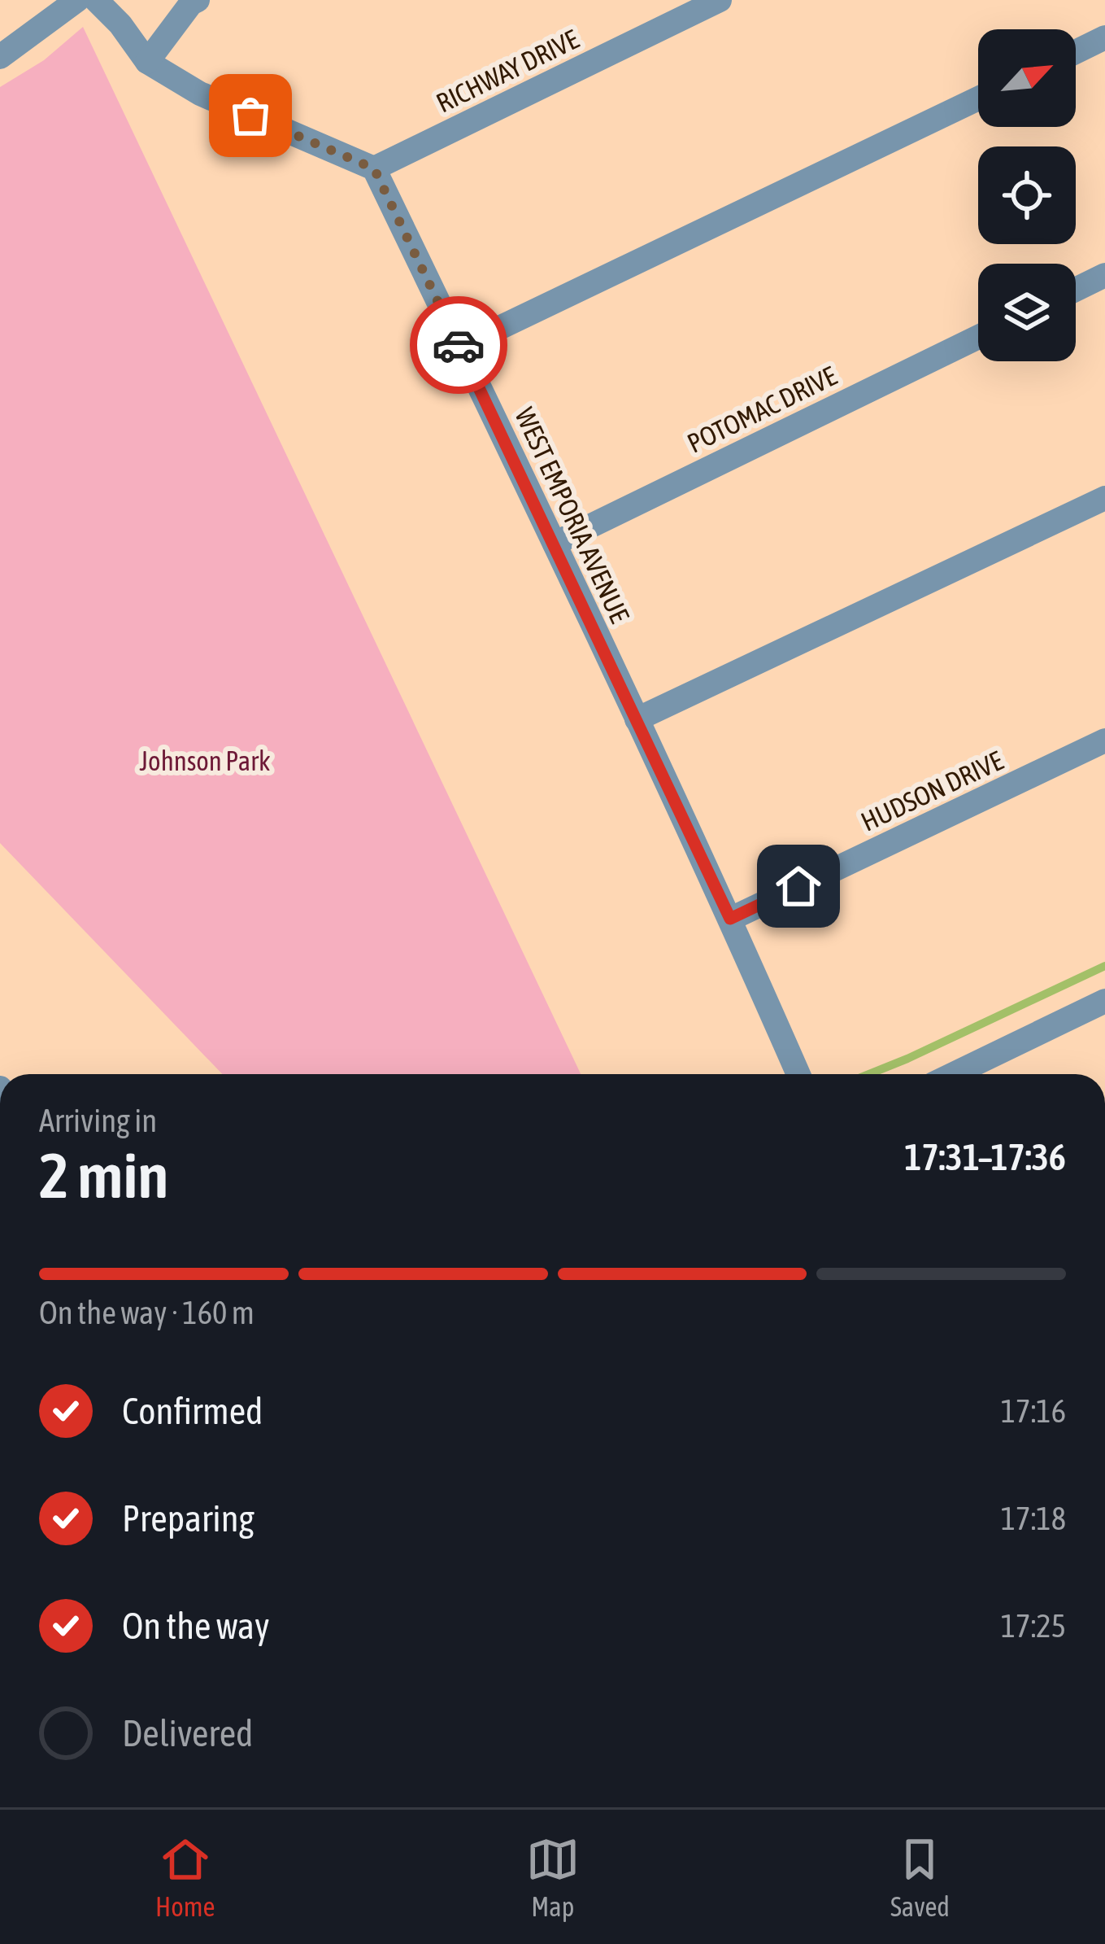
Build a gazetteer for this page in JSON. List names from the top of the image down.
{
  "streets": {
    "street": [
      "RICHWAY DRIVE",
      "POTOMAC DRIVE",
      "WEST EMPORIA AVENUE",
      "HUDSON DRIVE"
    ]
  },
  "crossings": [
    ["RICHWAY DRIVE", "WEST EMPORIA AVENUE"],
    ["POTOMAC DRIVE", "WEST EMPORIA AVENUE"],
    ["WEST EMPORIA AVENUE", "HUDSON DRIVE"]
  ],
  "parks": ["Johnson Park"],
  "north": "top right",
  "page": {
    "heading": ["2 min", "Arriving in", "17:31–17:36"],
    "bar": "On the way · 160 m",
    "list": [
      ["Confirmed", "17:16"],
      ["Preparing", "17:18"],
      ["On the way", "17:25"],
      "Delivered"
    ],
    "tabs": ["Home", "Map", "Saved"]
  }
}
